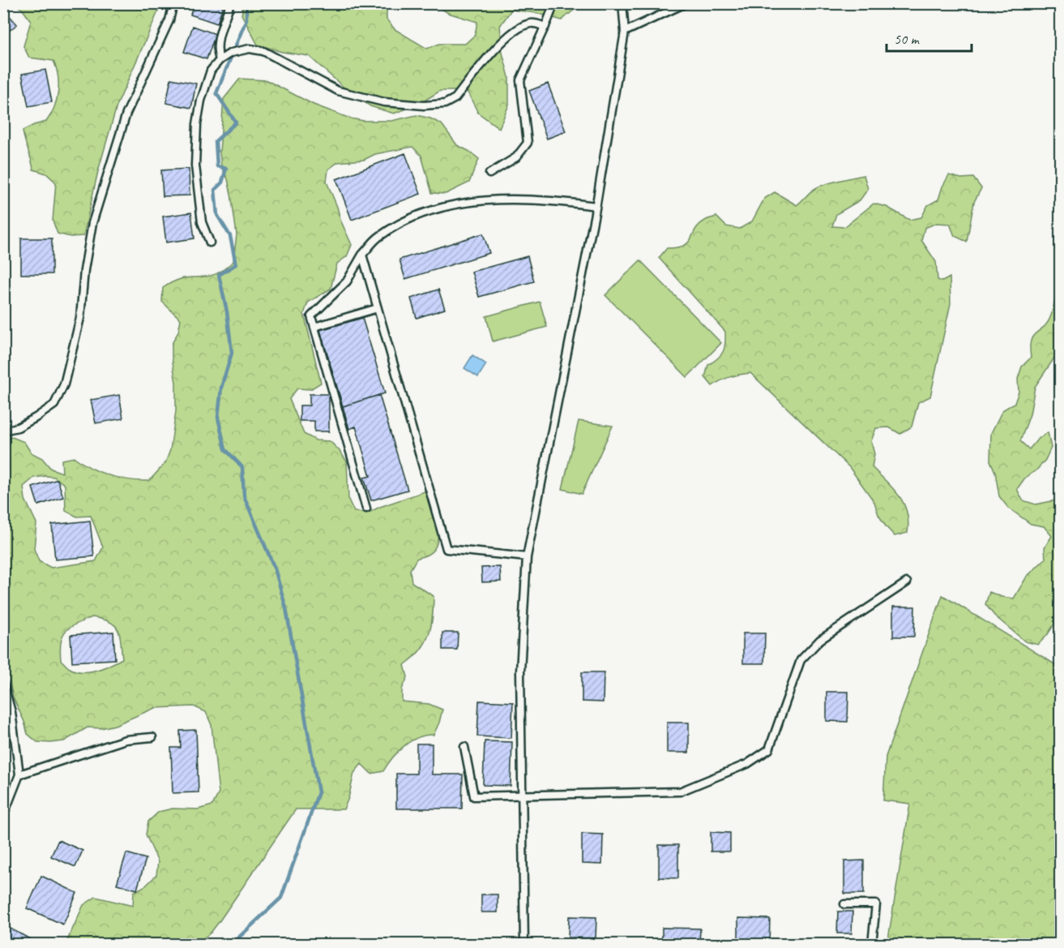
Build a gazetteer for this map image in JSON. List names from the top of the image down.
{
  "scale_bar": "50 m"
}
